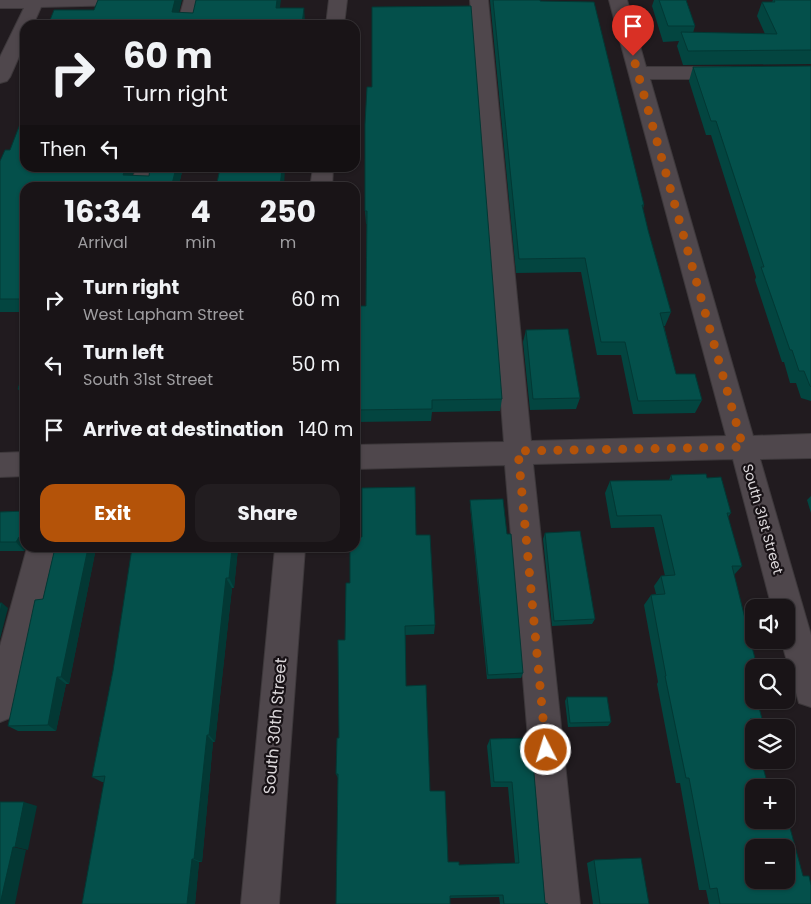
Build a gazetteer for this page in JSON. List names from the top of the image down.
{
  "streets": {
    "street": ["South 31st Street", "South 30th Street"]
  },
  "page": {
    "turn": ["60 m", "Turn right"],
    "then": "Then",
    "eta": [
      "16:34",
      "Arrival",
      "4",
      "min",
      "250",
      "m"
    ],
    "list": [
      {
        "name": "Turn right",
        "note": "West Lapham Street",
        "value": "60 m"
      },
      {
        "name": "Turn left",
        "note": "South 31st Street",
        "value": "50 m"
      },
      {
        "name": "Arrive at destination",
        "value": "140 m"
      }
    ],
    "buttons": ["Exit", "Share"],
    "map_buttons": ["+", "−"]
  }
}
